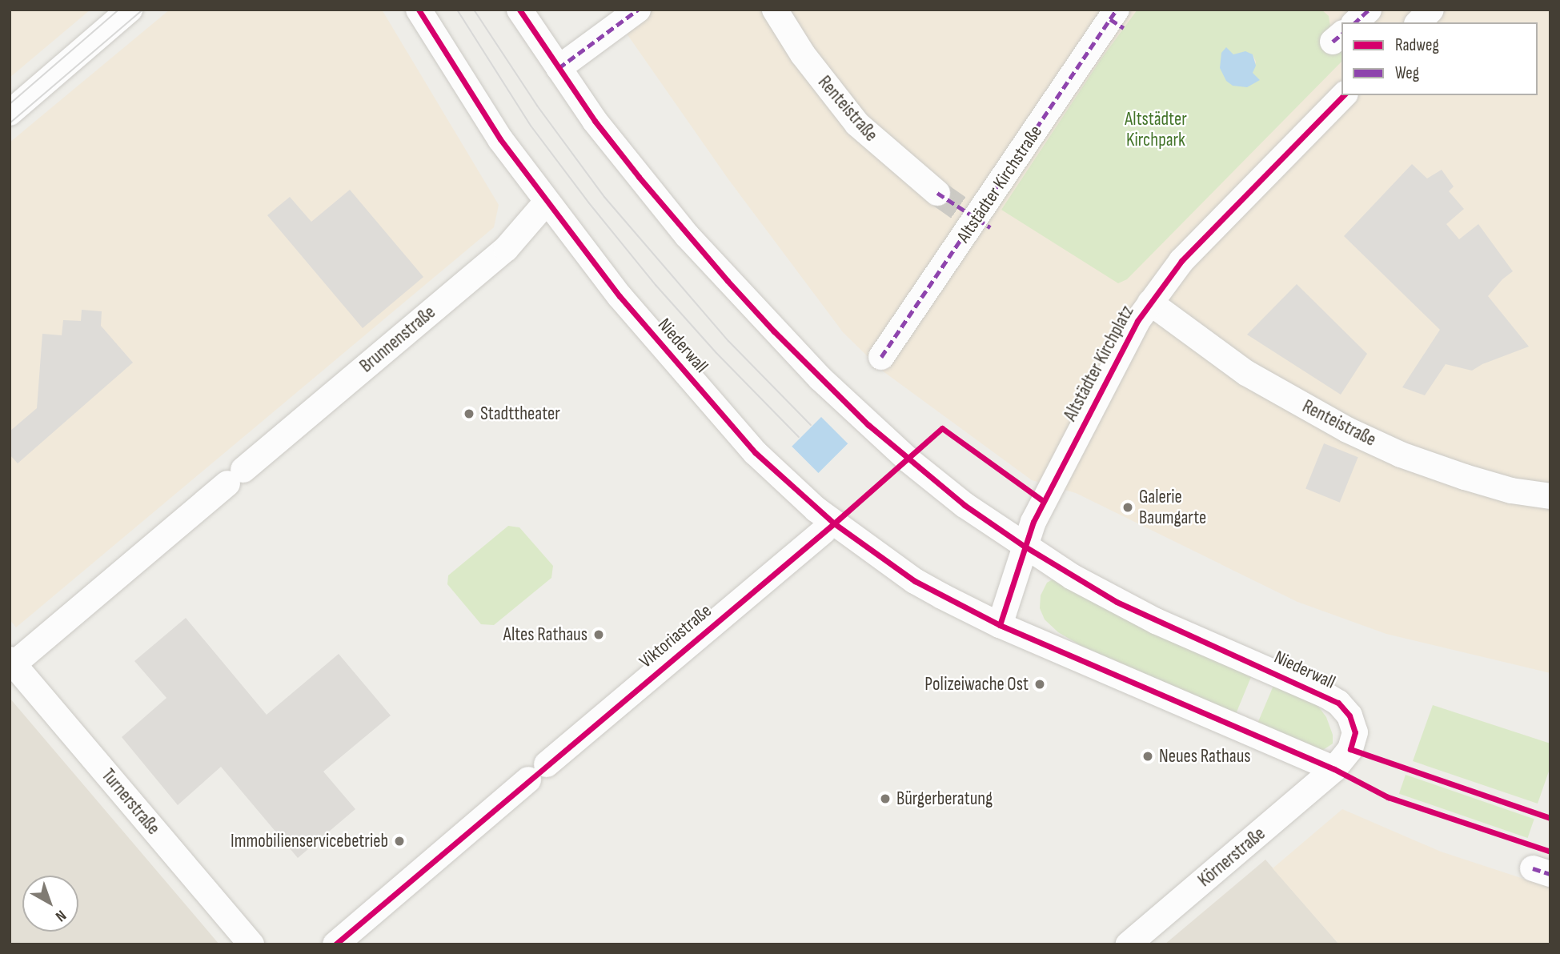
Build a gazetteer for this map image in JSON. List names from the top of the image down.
{
  "streets": {
    "street": [
      "Renteistraße",
      "Altstädter Kirchstraße",
      "Brunnenstraße",
      "Niederwall",
      "Altstädter Kirchplatz",
      "Viktoriastraße",
      "Turnerstraße",
      "Körnerstraße"
    ]
  },
  "crossings": [
    ["Renteistraße", "Altstädter Kirchplatz"],
    ["Brunnenstraße", "Niederwall"],
    ["Brunnenstraße", "Turnerstraße"],
    ["Niederwall", "Altstädter Kirchplatz"],
    ["Niederwall", "Körnerstraße"]
  ],
  "parks": ["Altstädter Kirchpark"],
  "places": [
    "Stadttheater",
    "Galerie Baumgarte",
    "Altes Rathaus",
    "Polizeiwache Ost",
    "Neues Rathaus",
    "Bürgerberatung",
    "Immobilienservicebetrieb"
  ],
  "legend": ["Radweg", "Weg"],
  "north": "bottom right"
}
